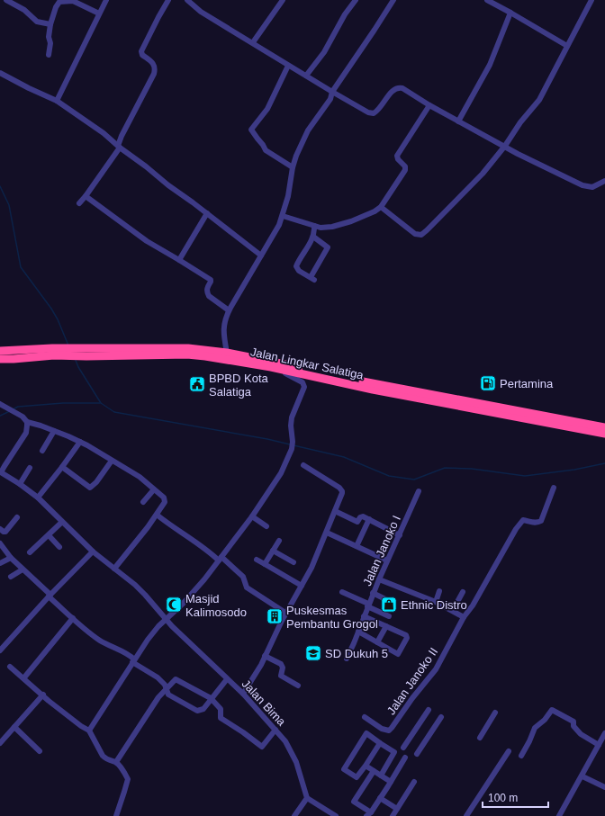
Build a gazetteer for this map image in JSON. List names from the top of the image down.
{
  "streets": {
    "highway": ["Jalan Lingkar Salatiga"],
    "street": ["Jalan Janoko I", "Jalan Janoko II", "Jalan Bima"]
  },
  "places": {
    "fuel station": ["Pertamina"],
    "public building": ["BPBD Kota Salatiga"],
    "mosque": ["Masjid Kalimosodo"],
    "shop": ["Ethnic Distro"],
    "building": ["Puskesmas Pembantu Grogol"],
    "school or university": ["SD Dukuh 5"]
  },
  "scale_bar": "100 m"
}
